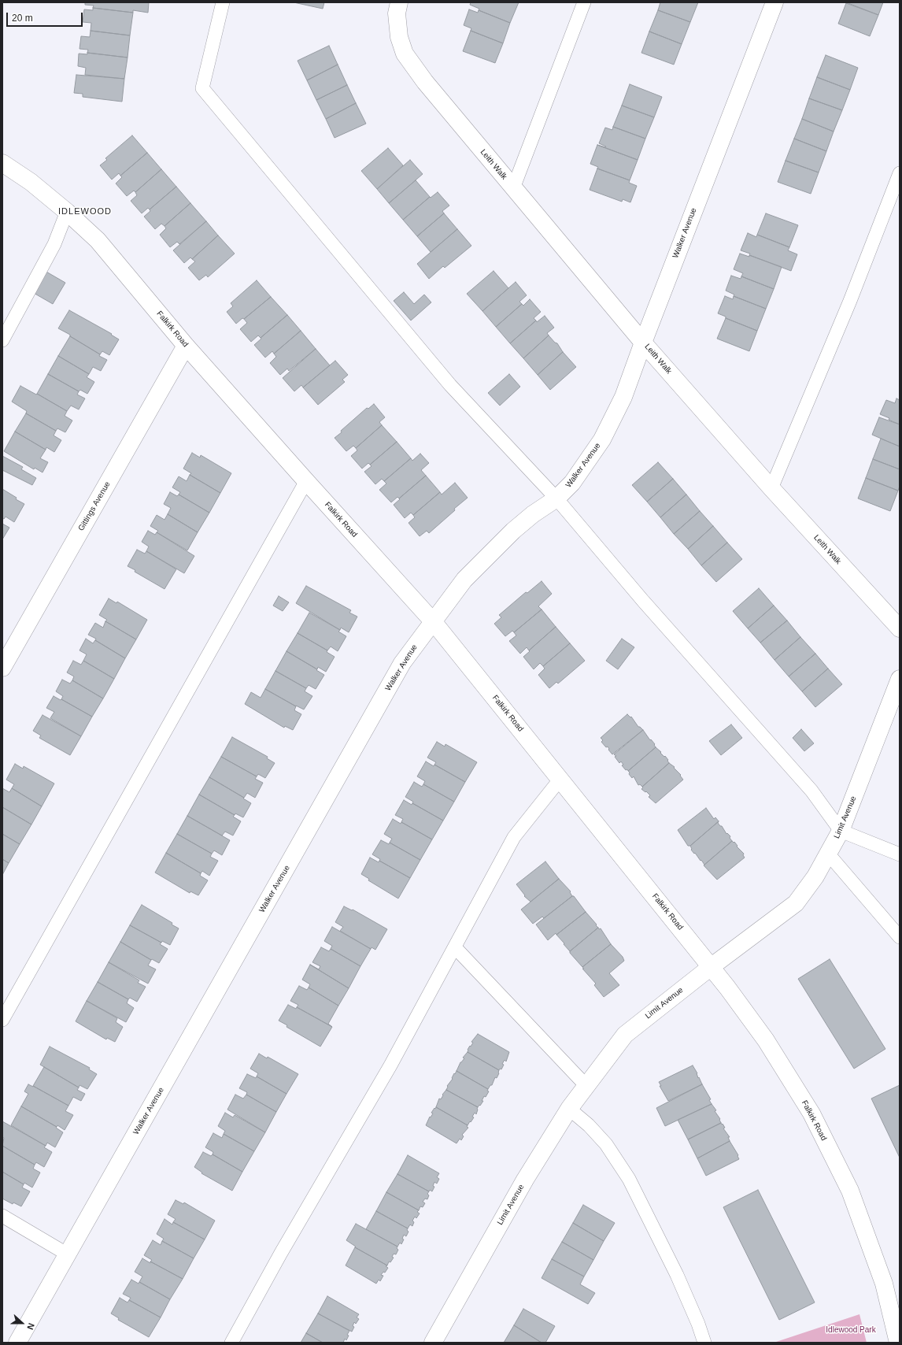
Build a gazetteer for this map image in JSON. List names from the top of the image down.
{
  "streets": {
    "street": [
      "Leith Walk",
      "Walker Avenue",
      "Falkirk Road",
      "Gittings Avenue",
      "Limit Avenue"
    ]
  },
  "crossings": [
    ["Leith Walk", "Walker Avenue"],
    ["Walker Avenue", "Falkirk Road"],
    ["Falkirk Road", "Gittings Avenue"],
    ["Falkirk Road", "Limit Avenue"]
  ],
  "districts": ["IDLEWOOD"],
  "parks": ["Idlewood Park"],
  "scale_bar": "20 m",
  "north": "right"
}
